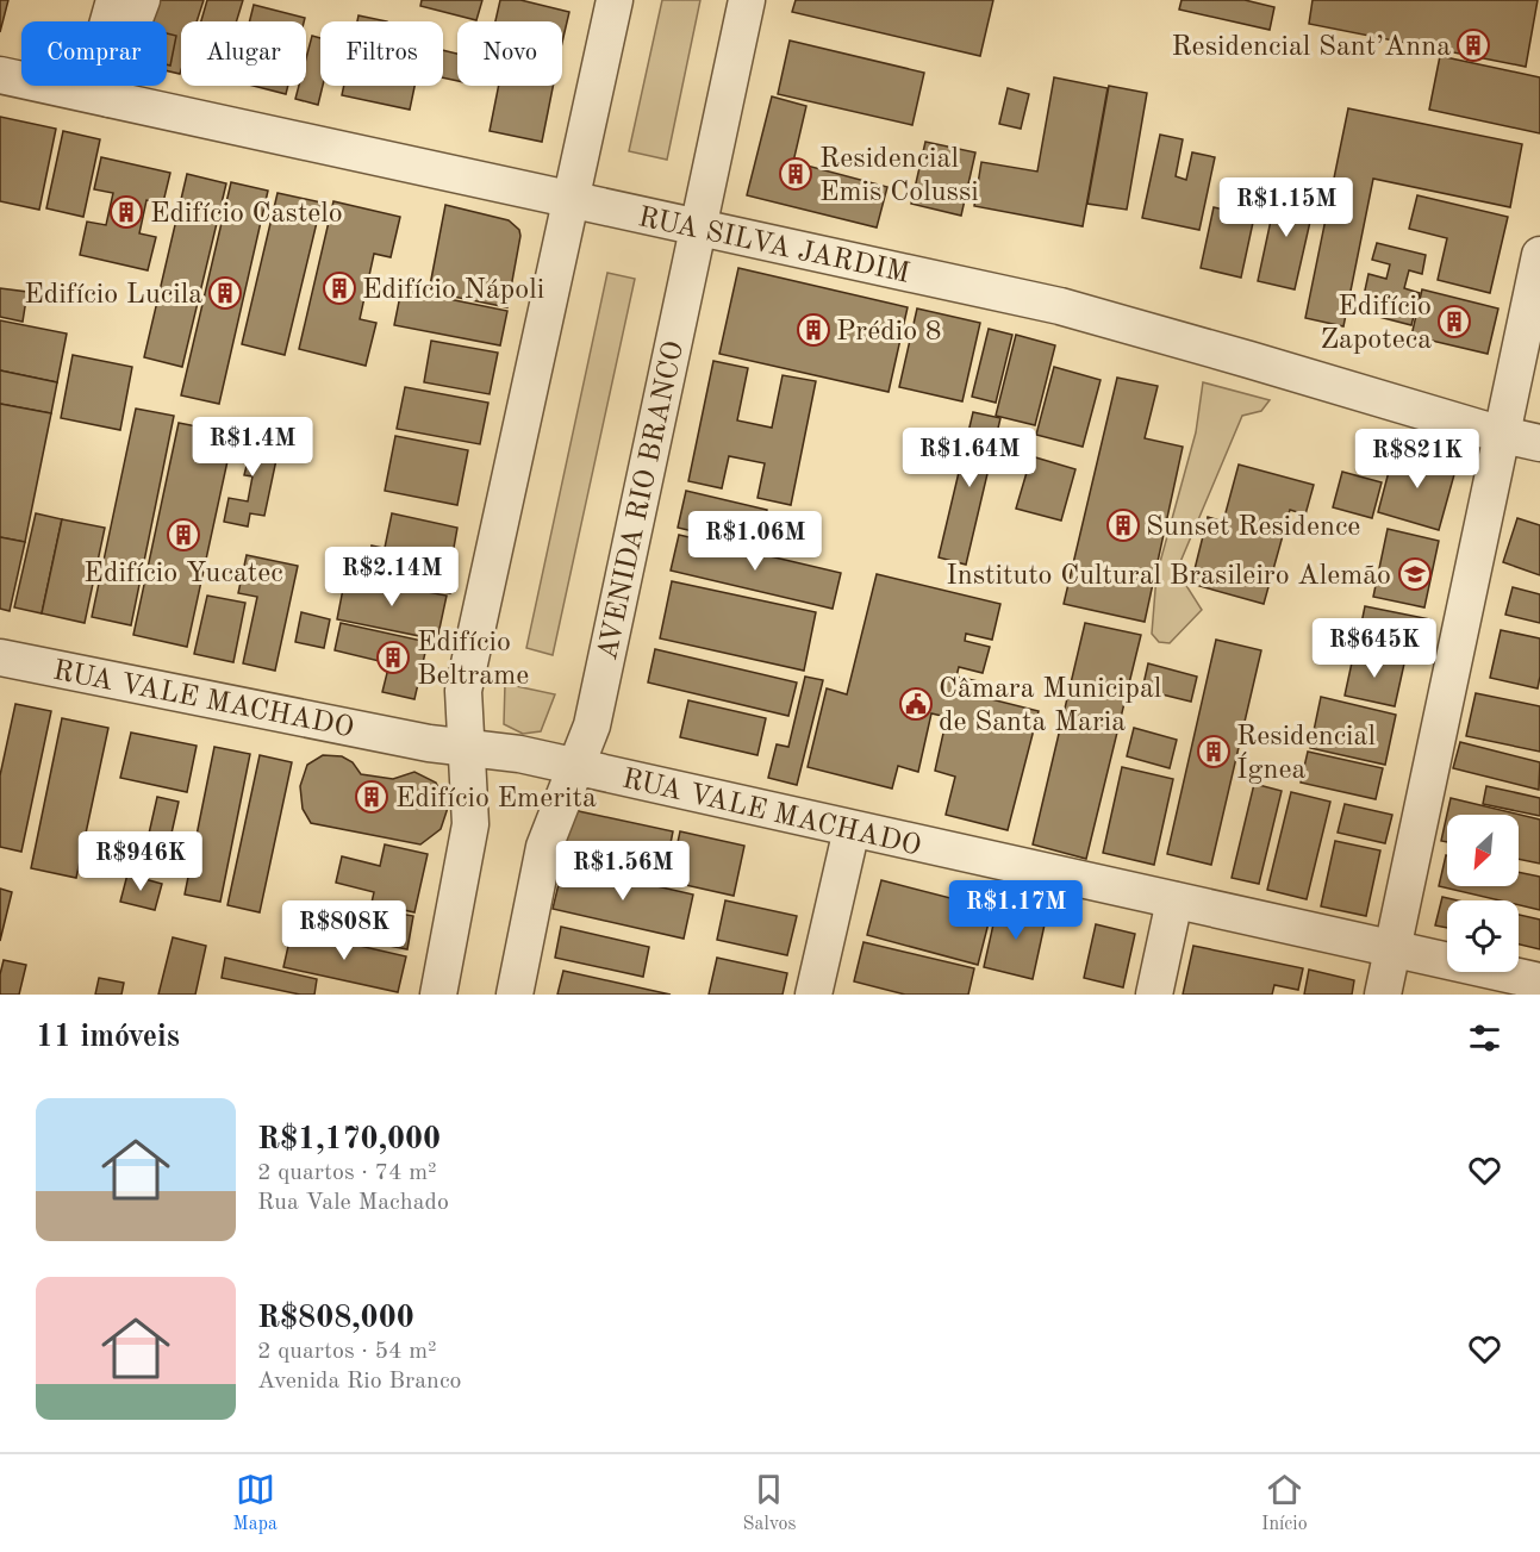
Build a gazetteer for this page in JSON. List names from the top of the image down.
{
  "streets": {
    "street": ["RUA SILVA JARDIM", "AVENIDA RIO BRANCO", "RUA VALE MACHADO"]
  },
  "crossings": [
    ["RUA SILVA JARDIM", "AVENIDA RIO BRANCO"],
    ["AVENIDA RIO BRANCO", "RUA VALE MACHADO"]
  ],
  "places": {
    "building": [
      "Residencial Sant’Anna",
      "Residencial Emis Colussi",
      "Edifício Castelo",
      "Edifício Nápoli",
      "Edifício Lucila",
      "Edifício Zapoteca",
      "Prédio 8",
      "Sunset Residence",
      "Edifício Yucatec",
      "Edifício Beltrame",
      "Residencial Ígnea",
      "Edifício Emerita"
    ],
    "school or university": ["Instituto Cultural Brasileiro Alemão"],
    "public building": ["Câmara Municipal de Santa Maria"]
  },
  "north": "bottom left",
  "page": {
    "chip": [
      "Comprar",
      "Alugar",
      "Filtros",
      "Novo"
    ],
    "price": [
      "R$1.15M",
      "R$1.4M",
      "R$1.64M",
      "R$821K",
      "R$1.06M",
      "R$2.14M",
      "R$645K",
      "R$946K",
      "R$1.56M",
      "R$1.17M",
      "R$808K"
    ],
    "heading": "11 imóveis",
    "list": [
      {
        "name": "R$1,170,000",
        "note": "2 quartos · 74 m² · Rua Vale Machado"
      },
      {
        "name": "R$808,000",
        "note": "2 quartos · 54 m² · Avenida Rio Branco"
      }
    ],
    "tabs": ["Mapa", "Salvos", "Início"]
  }
}
